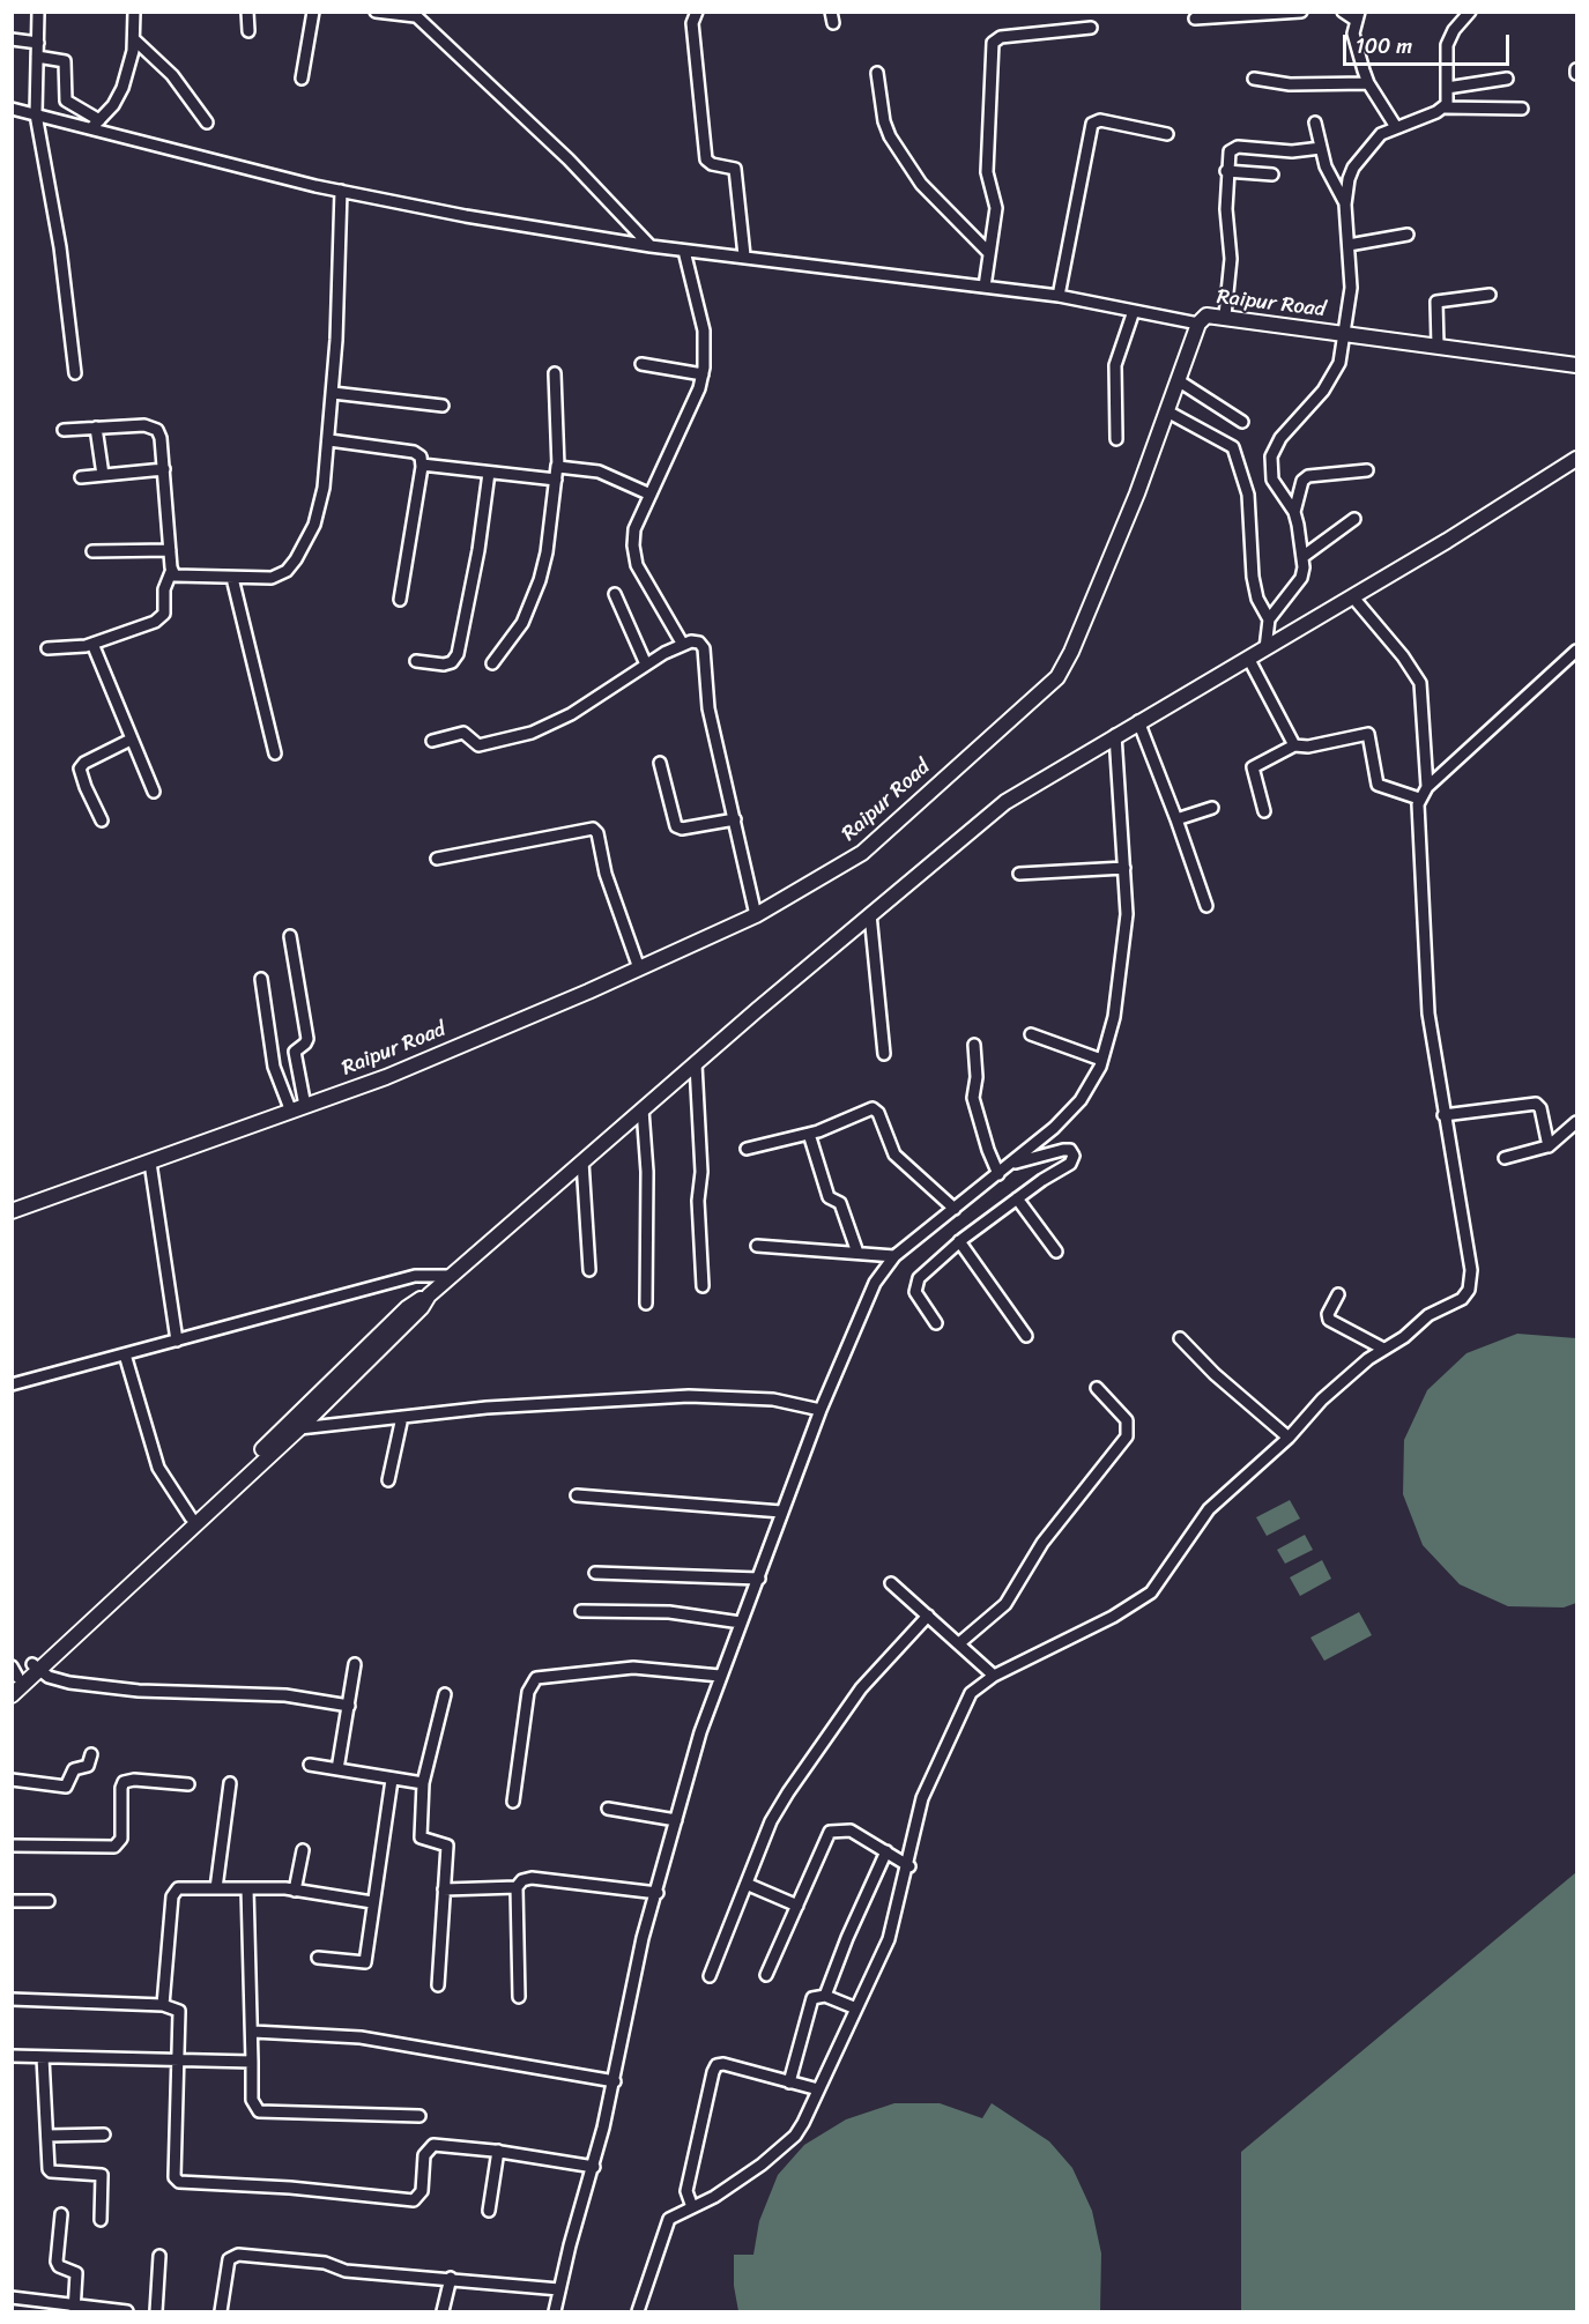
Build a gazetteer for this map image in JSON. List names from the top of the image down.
{
  "streets": {
    "street": ["Raipur Road"]
  },
  "scale_bar": "100 m"
}
